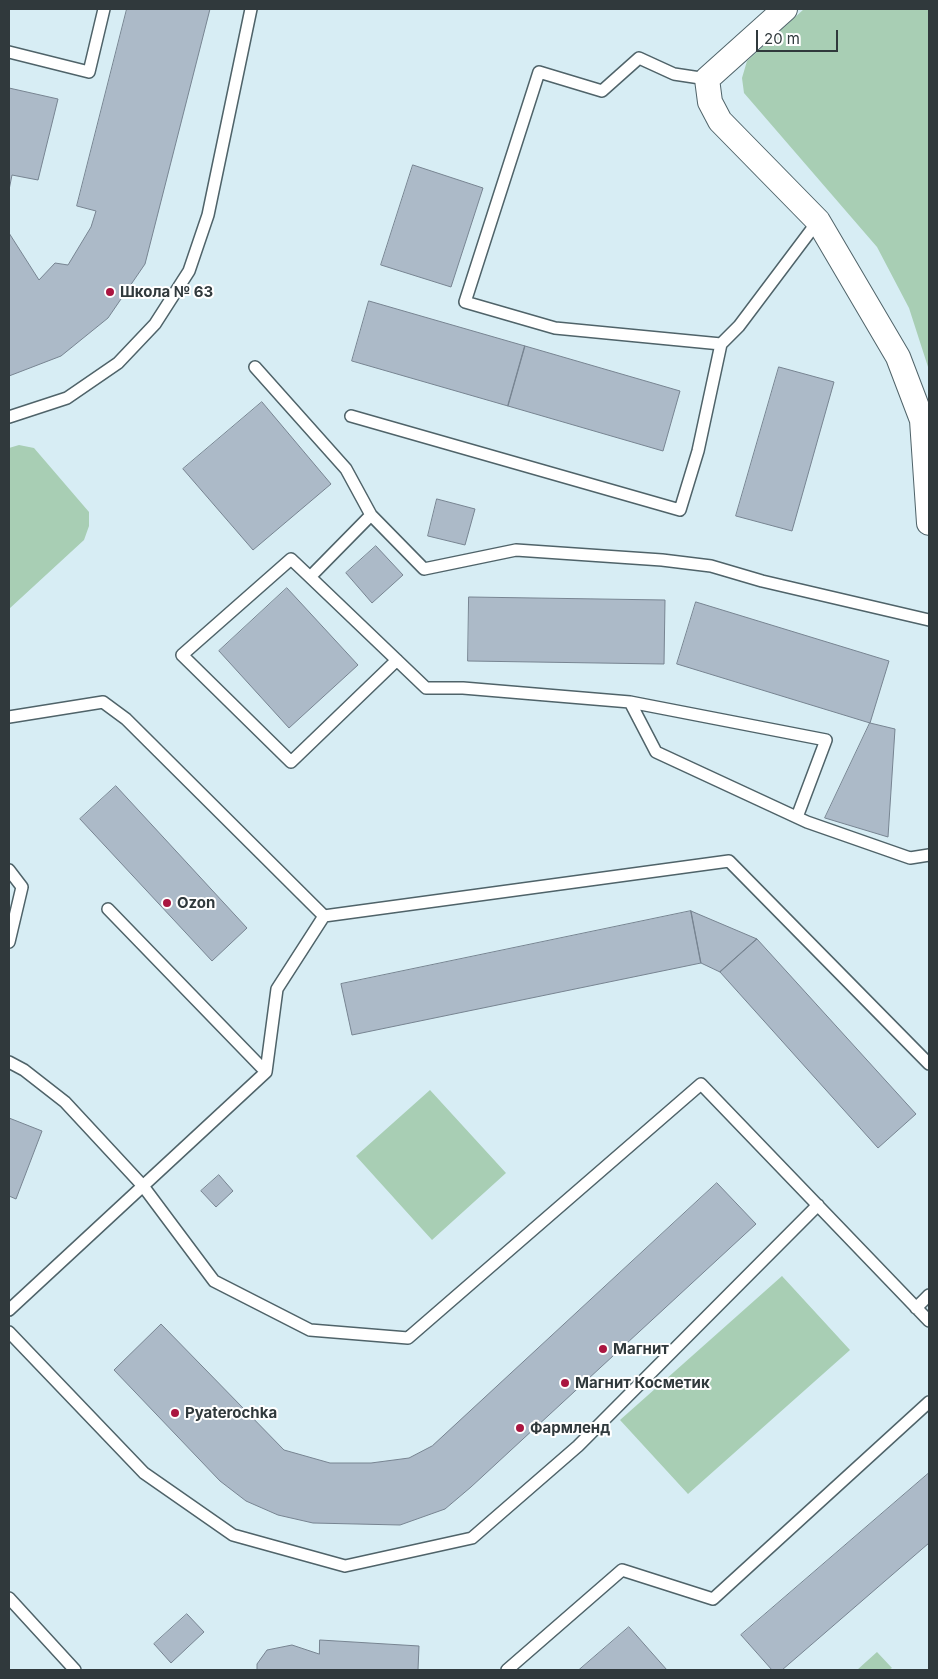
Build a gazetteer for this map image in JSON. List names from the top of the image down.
{
  "places": [
    "Школа № 63",
    "Ozon",
    "Магнит",
    "Магнит Косметик",
    "Pyaterochka",
    "Фармленд"
  ],
  "scale_bar": "20 m"
}
